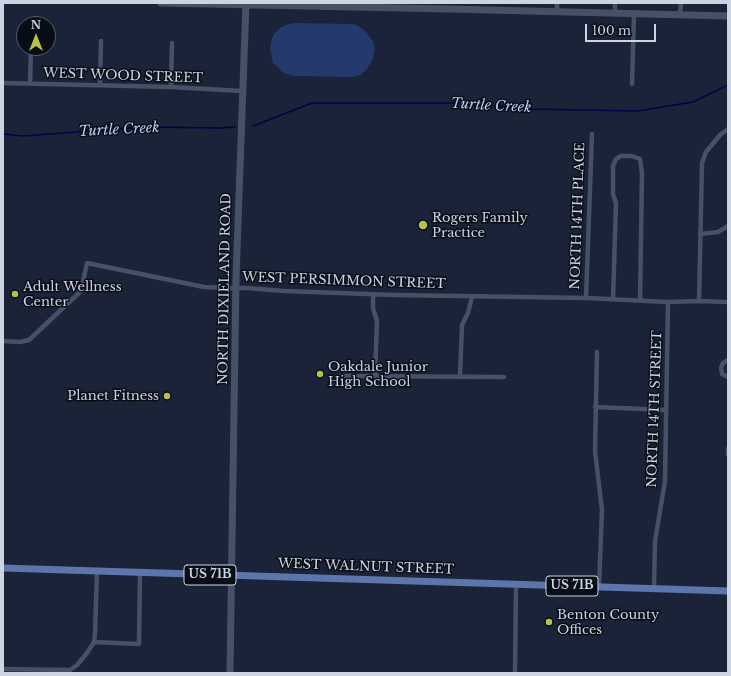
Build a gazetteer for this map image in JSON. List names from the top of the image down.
{
  "streets": {
    "main road": ["NORTH DIXIELAND ROAD", "WEST WALNUT STREET", "US 71B"],
    "street": [
      "WEST WOOD STREET",
      "NORTH 14TH PLACE",
      "WEST PERSIMMON STREET",
      "NORTH 14TH STREET"
    ]
  },
  "crossings": [
    ["WEST WOOD STREET", "NORTH DIXIELAND ROAD"],
    ["NORTH 14TH PLACE", "WEST PERSIMMON STREET"],
    ["WEST PERSIMMON STREET", "NORTH DIXIELAND ROAD"],
    ["WEST PERSIMMON STREET", "NORTH 14TH STREET"],
    ["NORTH DIXIELAND ROAD", "WEST WALNUT STREET"],
    ["NORTH 14TH STREET", "WEST WALNUT STREET"]
  ],
  "water": ["Turtle Creek"],
  "places": [
    "Rogers Family Practice",
    "Adult Wellness Center",
    "Oakdale Junior High School",
    "Planet Fitness",
    "Benton County Offices"
  ],
  "scale_bar": "100 m",
  "north": "top"
}
